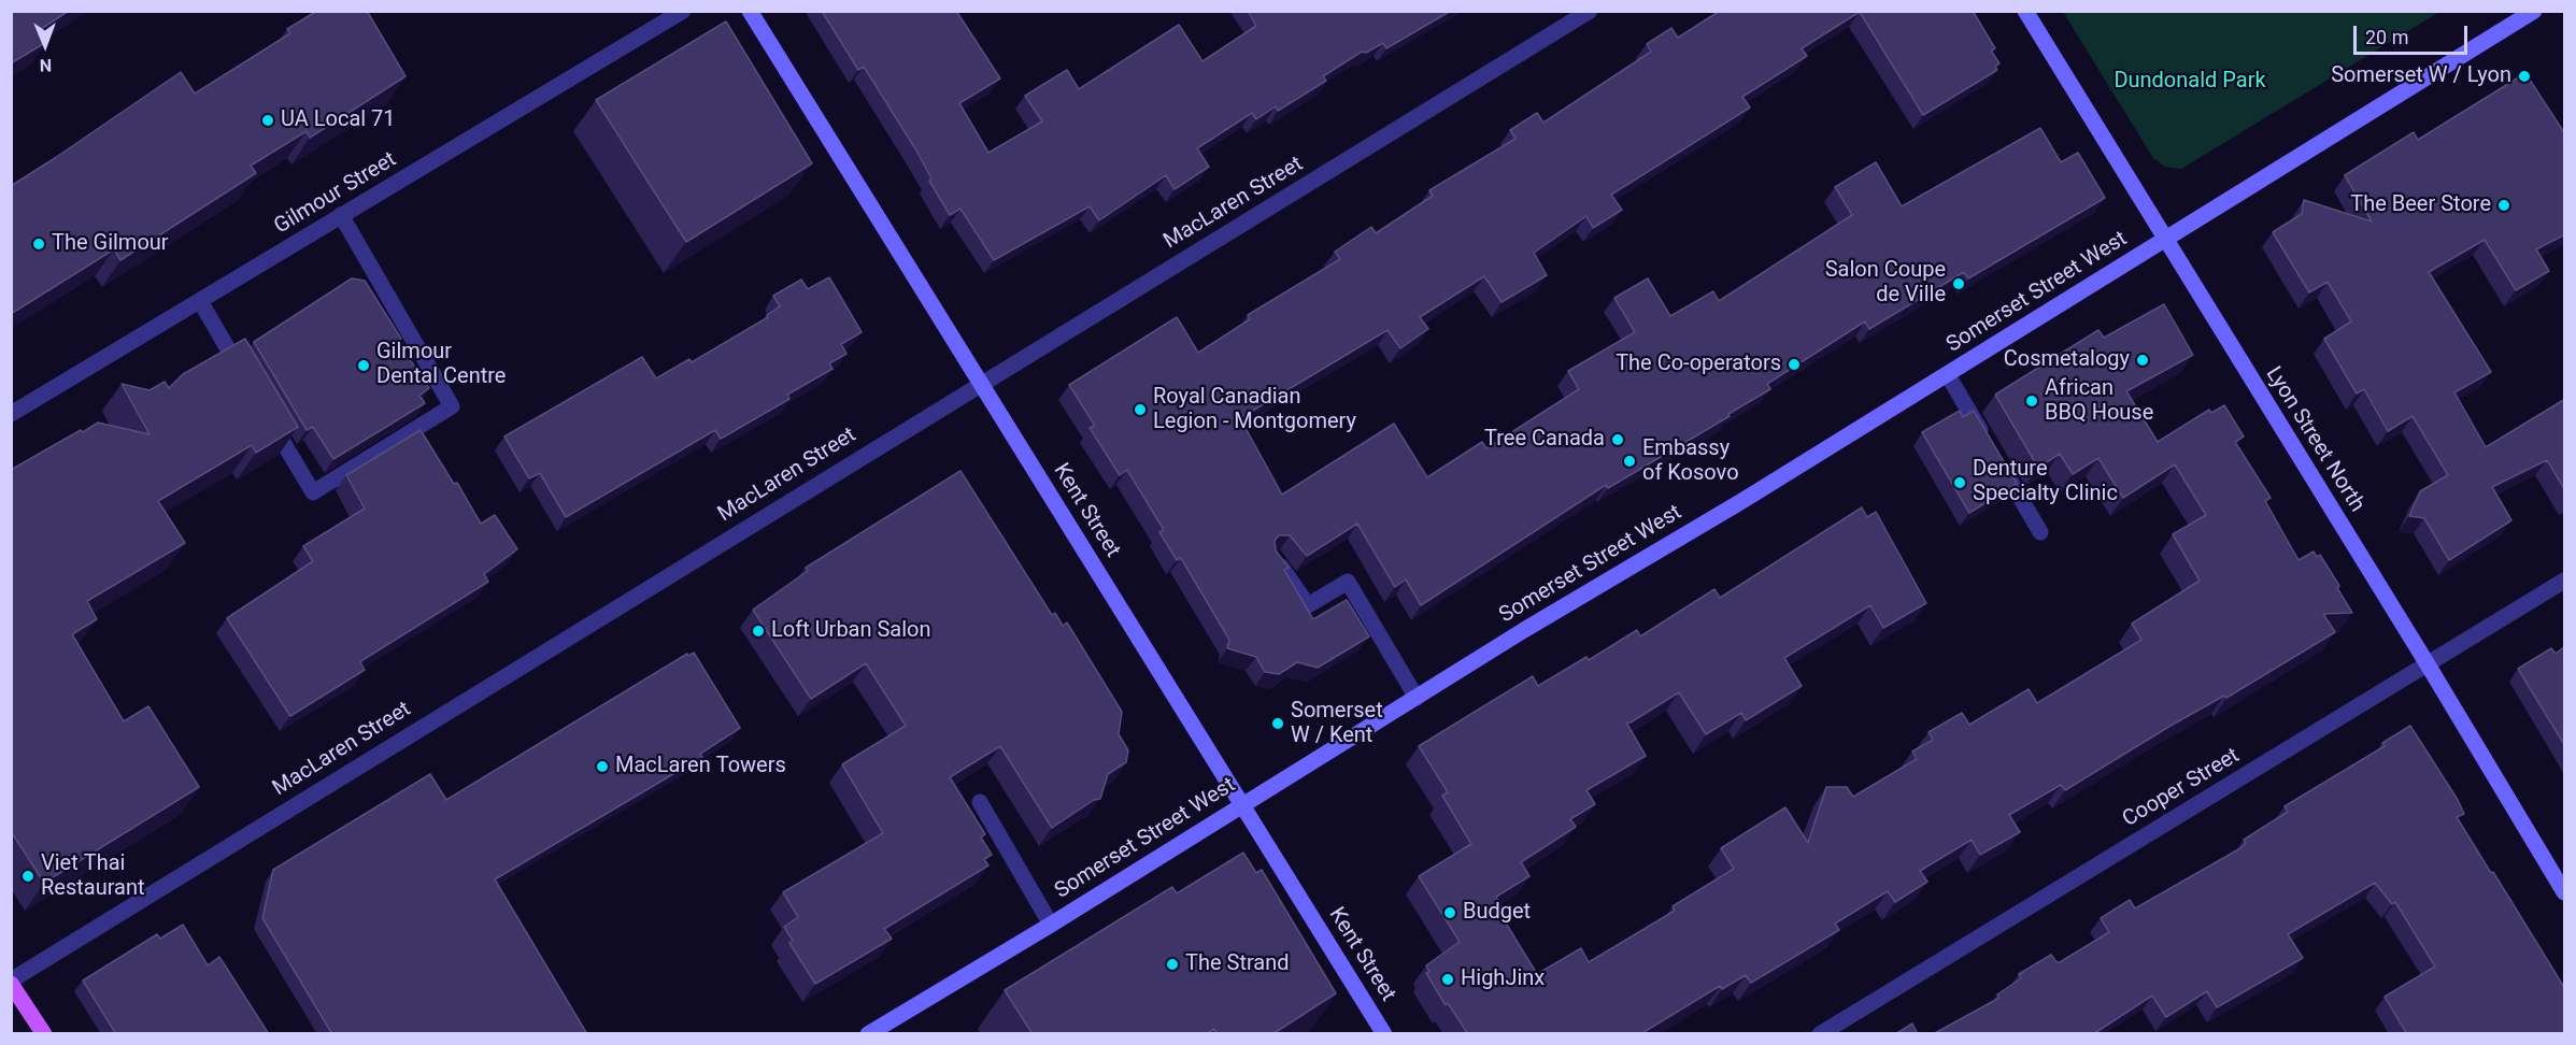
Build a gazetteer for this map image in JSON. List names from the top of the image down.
{
  "streets": {
    "main road": ["Somerset Street West", "Lyon Street North", "Kent Street"],
    "street": ["Gilmour Street", "MacLaren Street", "Cooper Street"]
  },
  "crossings": [
    ["MacLaren Street", "Kent Street"],
    ["Somerset Street West", "Lyon Street North"],
    ["Somerset Street West", "Kent Street"],
    ["Lyon Street North", "Cooper Street"]
  ],
  "parks": ["Dundonald Park"],
  "places": [
    "Somerset W / Lyon",
    "UA Local 71",
    "The Beer Store",
    "The Gilmour",
    "Salon Coupe de Ville",
    "Cosmetalogy",
    "The Co-operators",
    "Gilmour Dental Centre",
    "African BBQ House",
    "Royal Canadian Legion - Montgomery",
    "Tree Canada",
    "Embassy of Kosovo",
    "Denture Specialty Clinic",
    "Loft Urban Salon",
    "Somerset W / Kent",
    "MacLaren Towers",
    "Viet Thai Restaurant",
    "Budget",
    "The Strand",
    "HighJinx"
  ],
  "scale_bar": "20 m",
  "north": "bottom"
}
